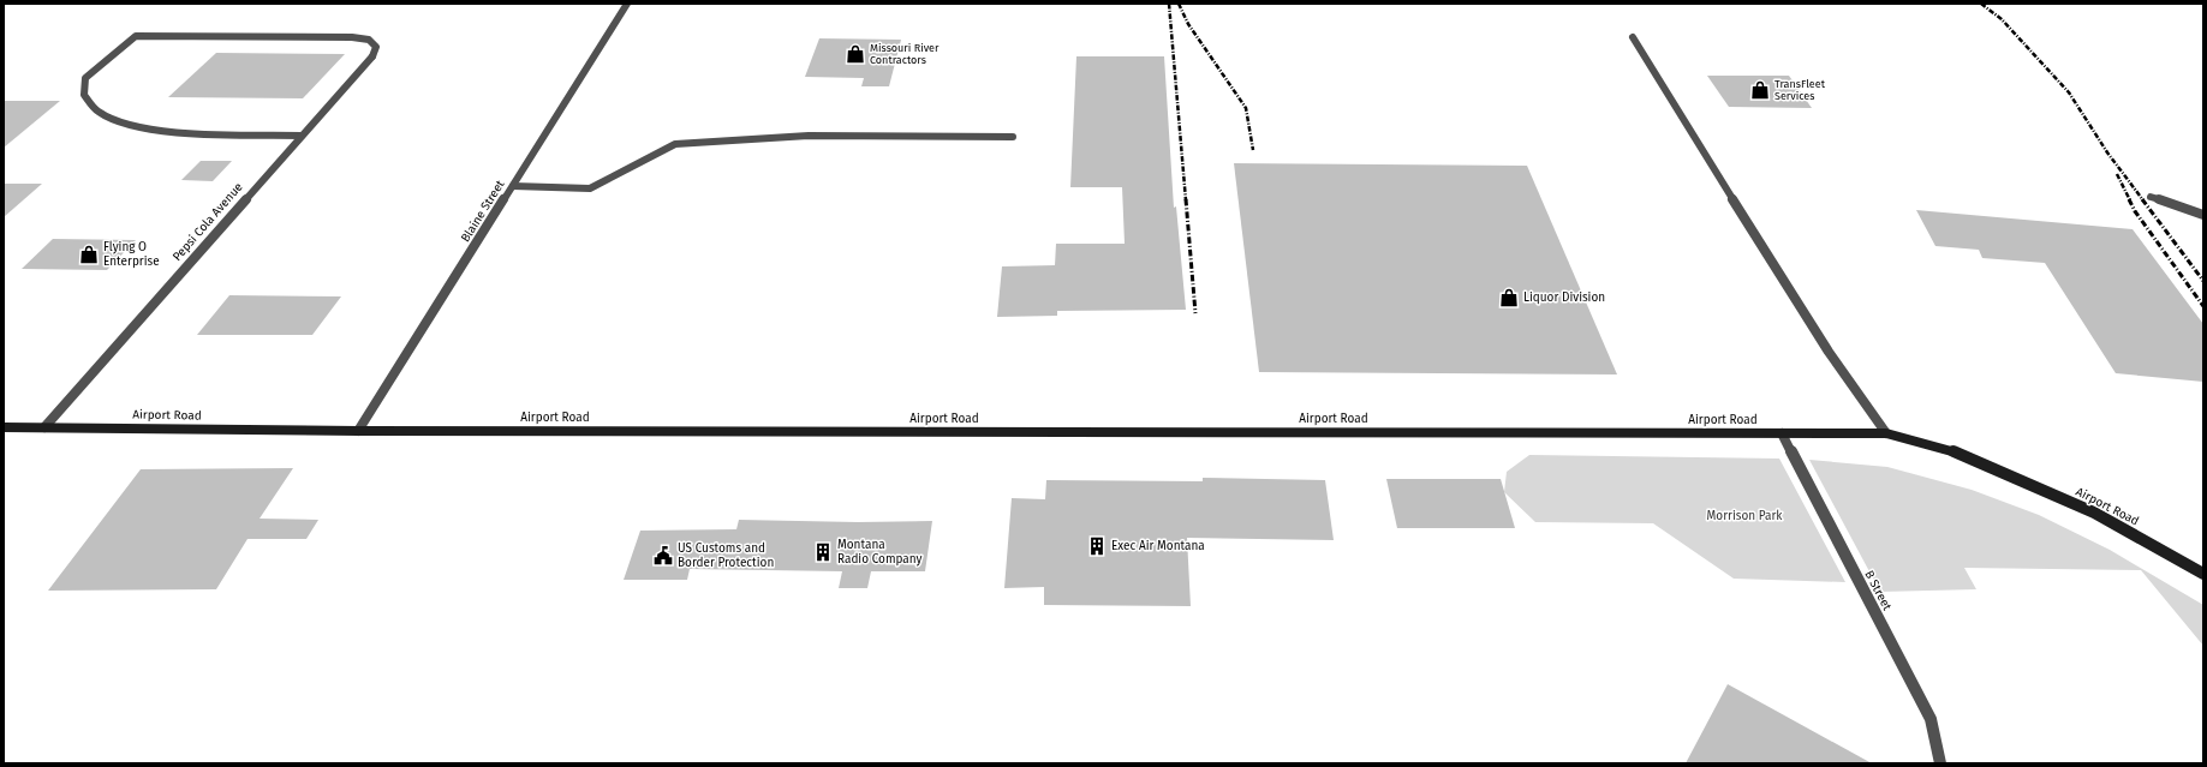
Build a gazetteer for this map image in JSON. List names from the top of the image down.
{
  "streets": {
    "street": [
      "Blaine Street",
      "Pepsi Cola Avenue",
      "Airport Road",
      "B Street"
    ]
  },
  "crossings": [
    ["Blaine Street", "Airport Road"],
    ["Pepsi Cola Avenue", "Airport Road"],
    ["Airport Road", "B Street"]
  ],
  "parks": ["Morrison Park"],
  "places": {
    "shop": [
      "Missouri River Contractors",
      "TransFleet Services",
      "Flying O Enterprise",
      "Liquor Division"
    ],
    "building": ["Exec Air Montana", "Montana Radio Company"],
    "public building": ["US Customs and Border Protection"]
  }
}
